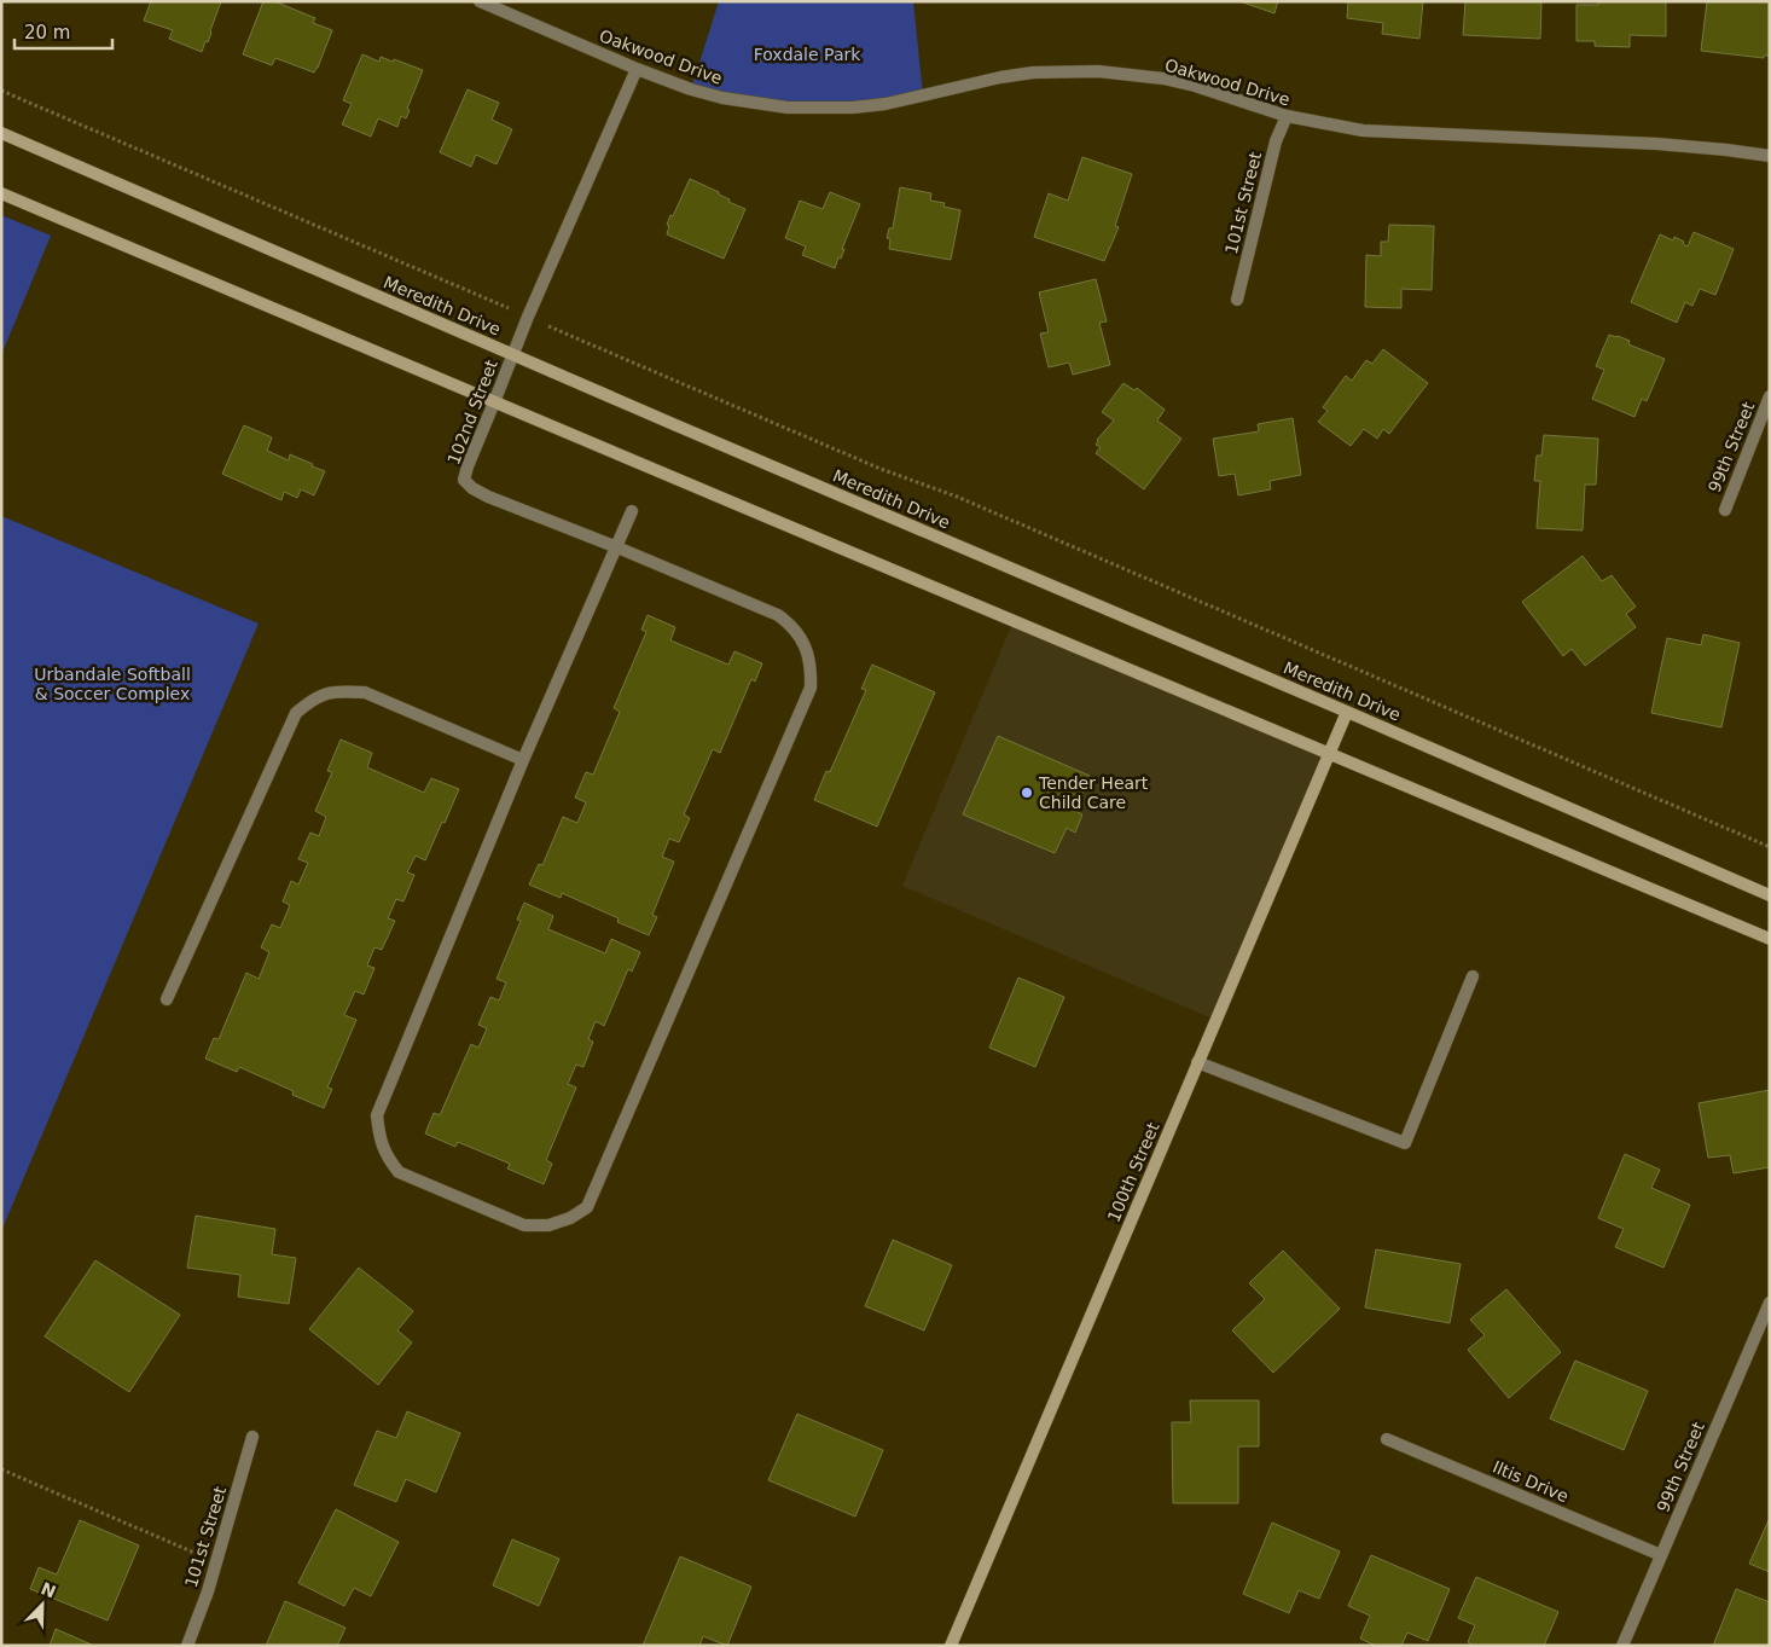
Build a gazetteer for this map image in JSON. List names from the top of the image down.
{
  "streets": {
    "main road": ["Meredith Drive", "100th Street"],
    "street": [
      "Oakwood Drive",
      "101st Street",
      "102nd Street",
      "99th Street",
      "Iltis Drive"
    ]
  },
  "crossings": [
    ["Oakwood Drive", "101st Street"],
    ["Oakwood Drive", "102nd Street"],
    ["Meredith Drive", "102nd Street"],
    ["Meredith Drive", "100th Street"],
    ["99th Street", "Iltis Drive"]
  ],
  "parks": ["Foxdale Park", "Urbandale Softball & Soccer Complex"],
  "places": ["Tender Heart Child Care"],
  "scale_bar": "20 m",
  "north": "top right"
}
